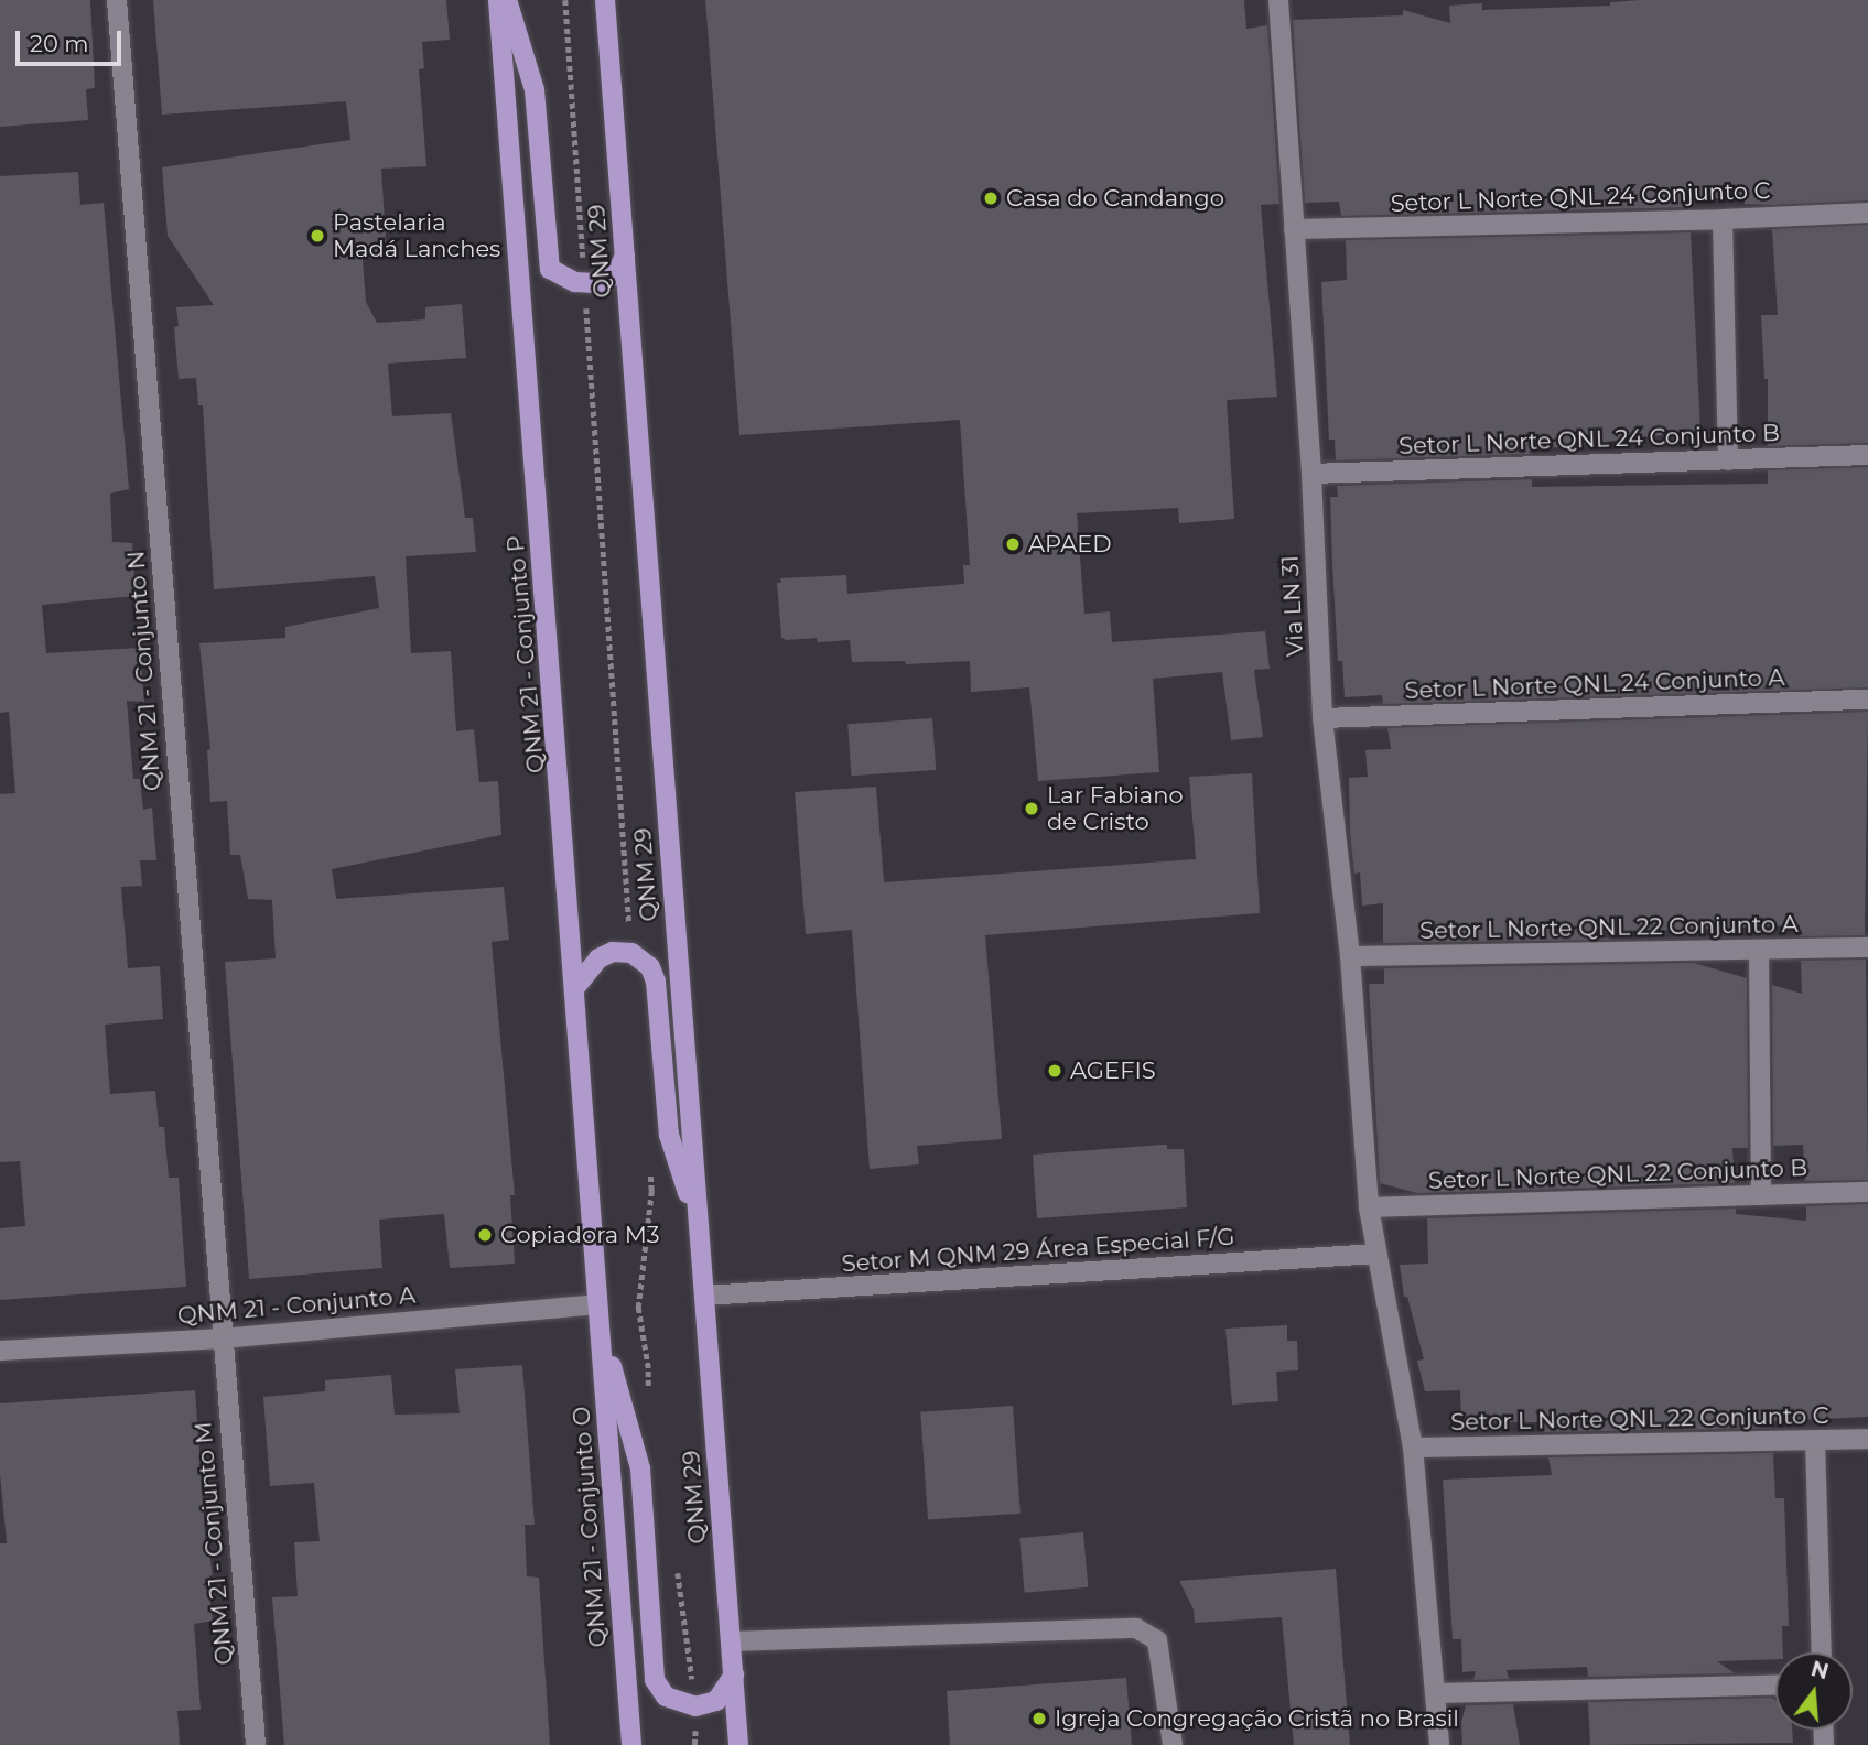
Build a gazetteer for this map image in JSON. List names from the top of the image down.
{
  "streets": {
    "main road": ["QNM 29", "QNM 21 - Conjunto P", "QNM 21 - Conjunto O"],
    "street": [
      "Setor L Norte QNL 24 Conjunto C",
      "Setor L Norte QNL 24 Conjunto B",
      "Via LN 31",
      "QNM 21 - Conjunto N",
      "Setor L Norte QNL 24 Conjunto A",
      "Setor L Norte QNL 22 Conjunto A",
      "Setor L Norte QNL 22 Conjunto B",
      "Setor M QNM 29 Área Especial F/G",
      "QNM 21 - Conjunto A",
      "Setor L Norte QNL 22 Conjunto C",
      "QNM 21 - Conjunto M"
    ]
  },
  "crossings": [
    ["Setor L Norte QNL 24 Conjunto C", "Via LN 31"],
    ["QNM 29", "Setor M QNM 29 Área Especial F/G"],
    ["Setor L Norte QNL 24 Conjunto B", "Via LN 31"],
    ["Via LN 31", "Setor L Norte QNL 24 Conjunto A"],
    ["Via LN 31", "Setor L Norte QNL 22 Conjunto A"],
    ["Via LN 31", "Setor L Norte QNL 22 Conjunto B"],
    ["Via LN 31", "Setor M QNM 29 Área Especial F/G"],
    ["Via LN 31", "Setor L Norte QNL 22 Conjunto C"],
    ["QNM 21 - Conjunto P", "QNM 21 - Conjunto A"],
    ["QNM 21 - Conjunto P", "QNM 21 - Conjunto O"],
    ["QNM 21 - Conjunto N", "QNM 21 - Conjunto A"],
    ["QNM 21 - Conjunto N", "QNM 21 - Conjunto M"],
    ["QNM 21 - Conjunto A", "QNM 21 - Conjunto O"],
    ["QNM 21 - Conjunto A", "QNM 21 - Conjunto M"]
  ],
  "places": [
    "Casa do Candango",
    "Pastelaria Madá Lanches",
    "APAED",
    "Lar Fabiano de Cristo",
    "AGEFIS",
    "Copiadora M3",
    "Igreja Congregação Cristã no Brasil"
  ],
  "scale_bar": "20 m",
  "north": "top"
}
